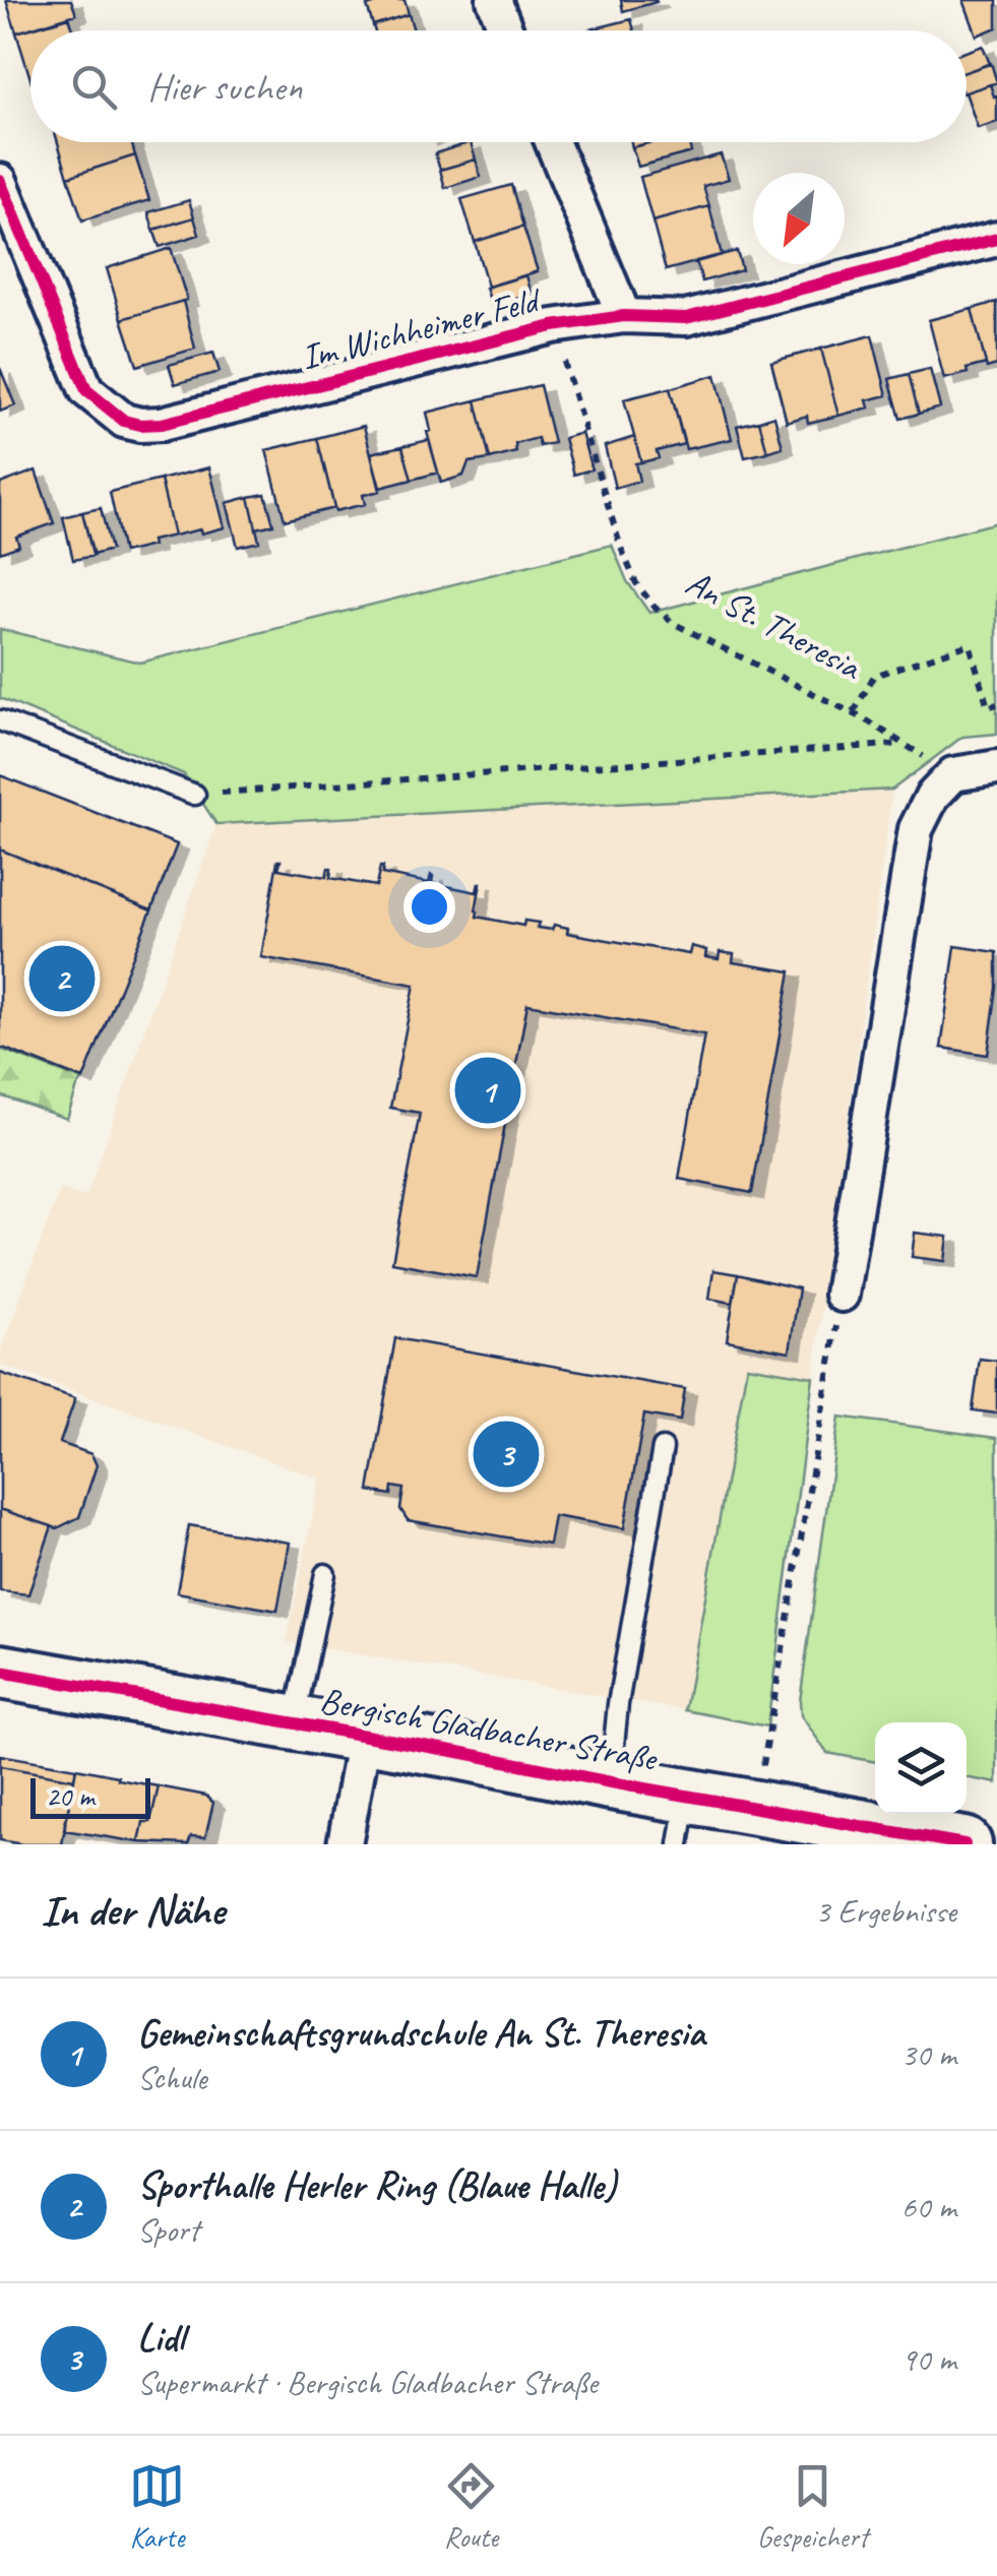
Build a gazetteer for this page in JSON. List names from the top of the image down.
{
  "streets": {
    "main road": ["Bergisch Gladbacher Straße"],
    "street": ["Im Wichheimer Feld"],
    "path": ["An St. Theresia"]
  },
  "crossings": [
    ["Im Wichheimer Feld", "An St. Theresia"]
  ],
  "scale_bar": "20 m",
  "north": "bottom left",
  "page": {
    "search": "Hier suchen",
    "pins": ["2", "1", "3"],
    "scale": "20 m",
    "heading": ["In der Nähe", "3 Ergebnisse"],
    "list": [
      {
        "mark": "1",
        "name": "Gemeinschaftsgrundschule An St. Theresia",
        "note": "Schule",
        "value": "30 m"
      },
      {
        "mark": "2",
        "name": "Sporthalle Herler Ring (Blaue Halle)",
        "note": "Sport",
        "value": "60 m"
      },
      {
        "mark": "3",
        "name": "Lidl",
        "note": "Supermarkt · Bergisch Gladbacher Straße",
        "value": "90 m"
      }
    ],
    "nav": ["Karte", "Route", "Gespeichert"]
  }
}
